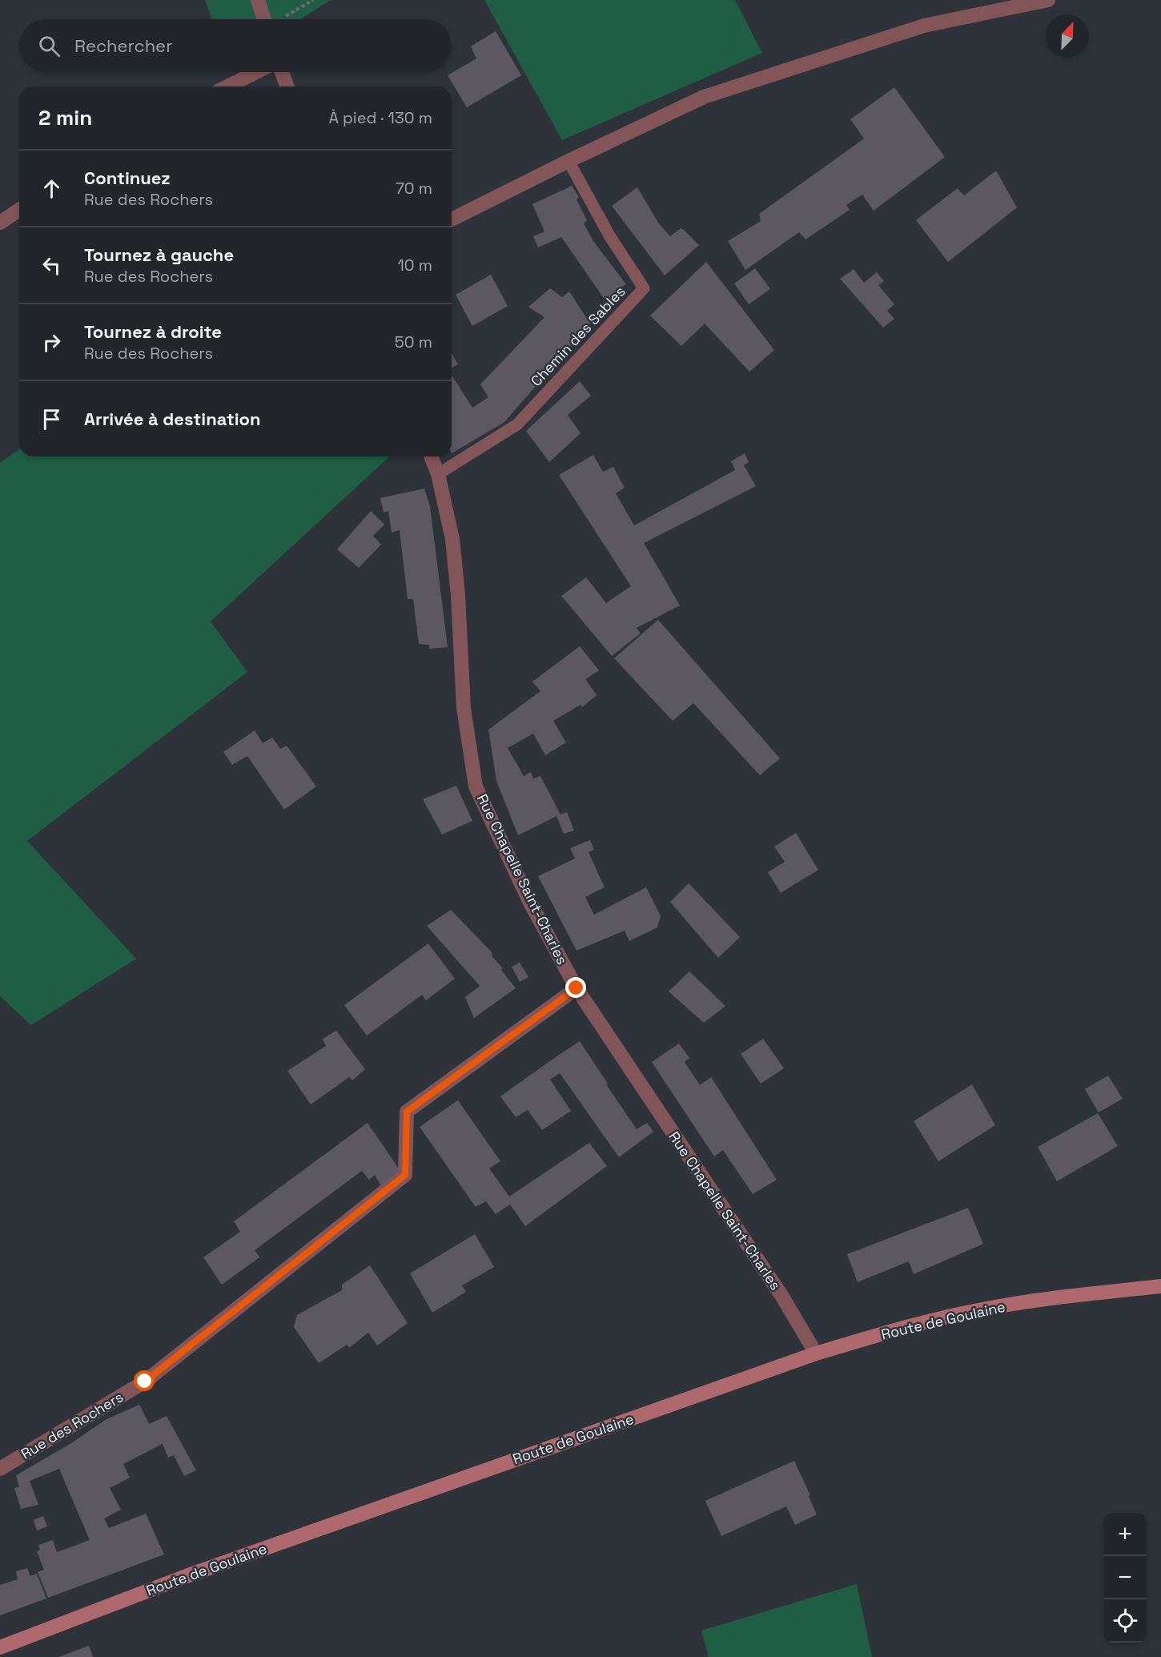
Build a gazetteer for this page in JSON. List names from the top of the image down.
{
  "streets": {
    "main road": ["Route de Goulaine"],
    "street": ["Rue Chapelle Saint-Charles", "Rue des Rochers"],
    "lane": ["Chemin des Sables"]
  },
  "crossings": [
    ["Chemin des Sables", "Rue Chapelle Saint-Charles"],
    ["Rue Chapelle Saint-Charles", "Route de Goulaine"],
    ["Rue Chapelle Saint-Charles", "Rue des Rochers"]
  ],
  "north": "top right",
  "page": {
    "search": "Rechercher",
    "heading": ["2 min", "À pied · 130 m"],
    "list": [
      ["Continuez", "Rue des Rochers", "70 m"],
      ["Tournez à gauche", "Rue des Rochers", "10 m"],
      ["Tournez à droite", "Rue des Rochers", "50 m"],
      "Arrivée à destination"
    ],
    "map_buttons": ["+", "−"]
  }
}
